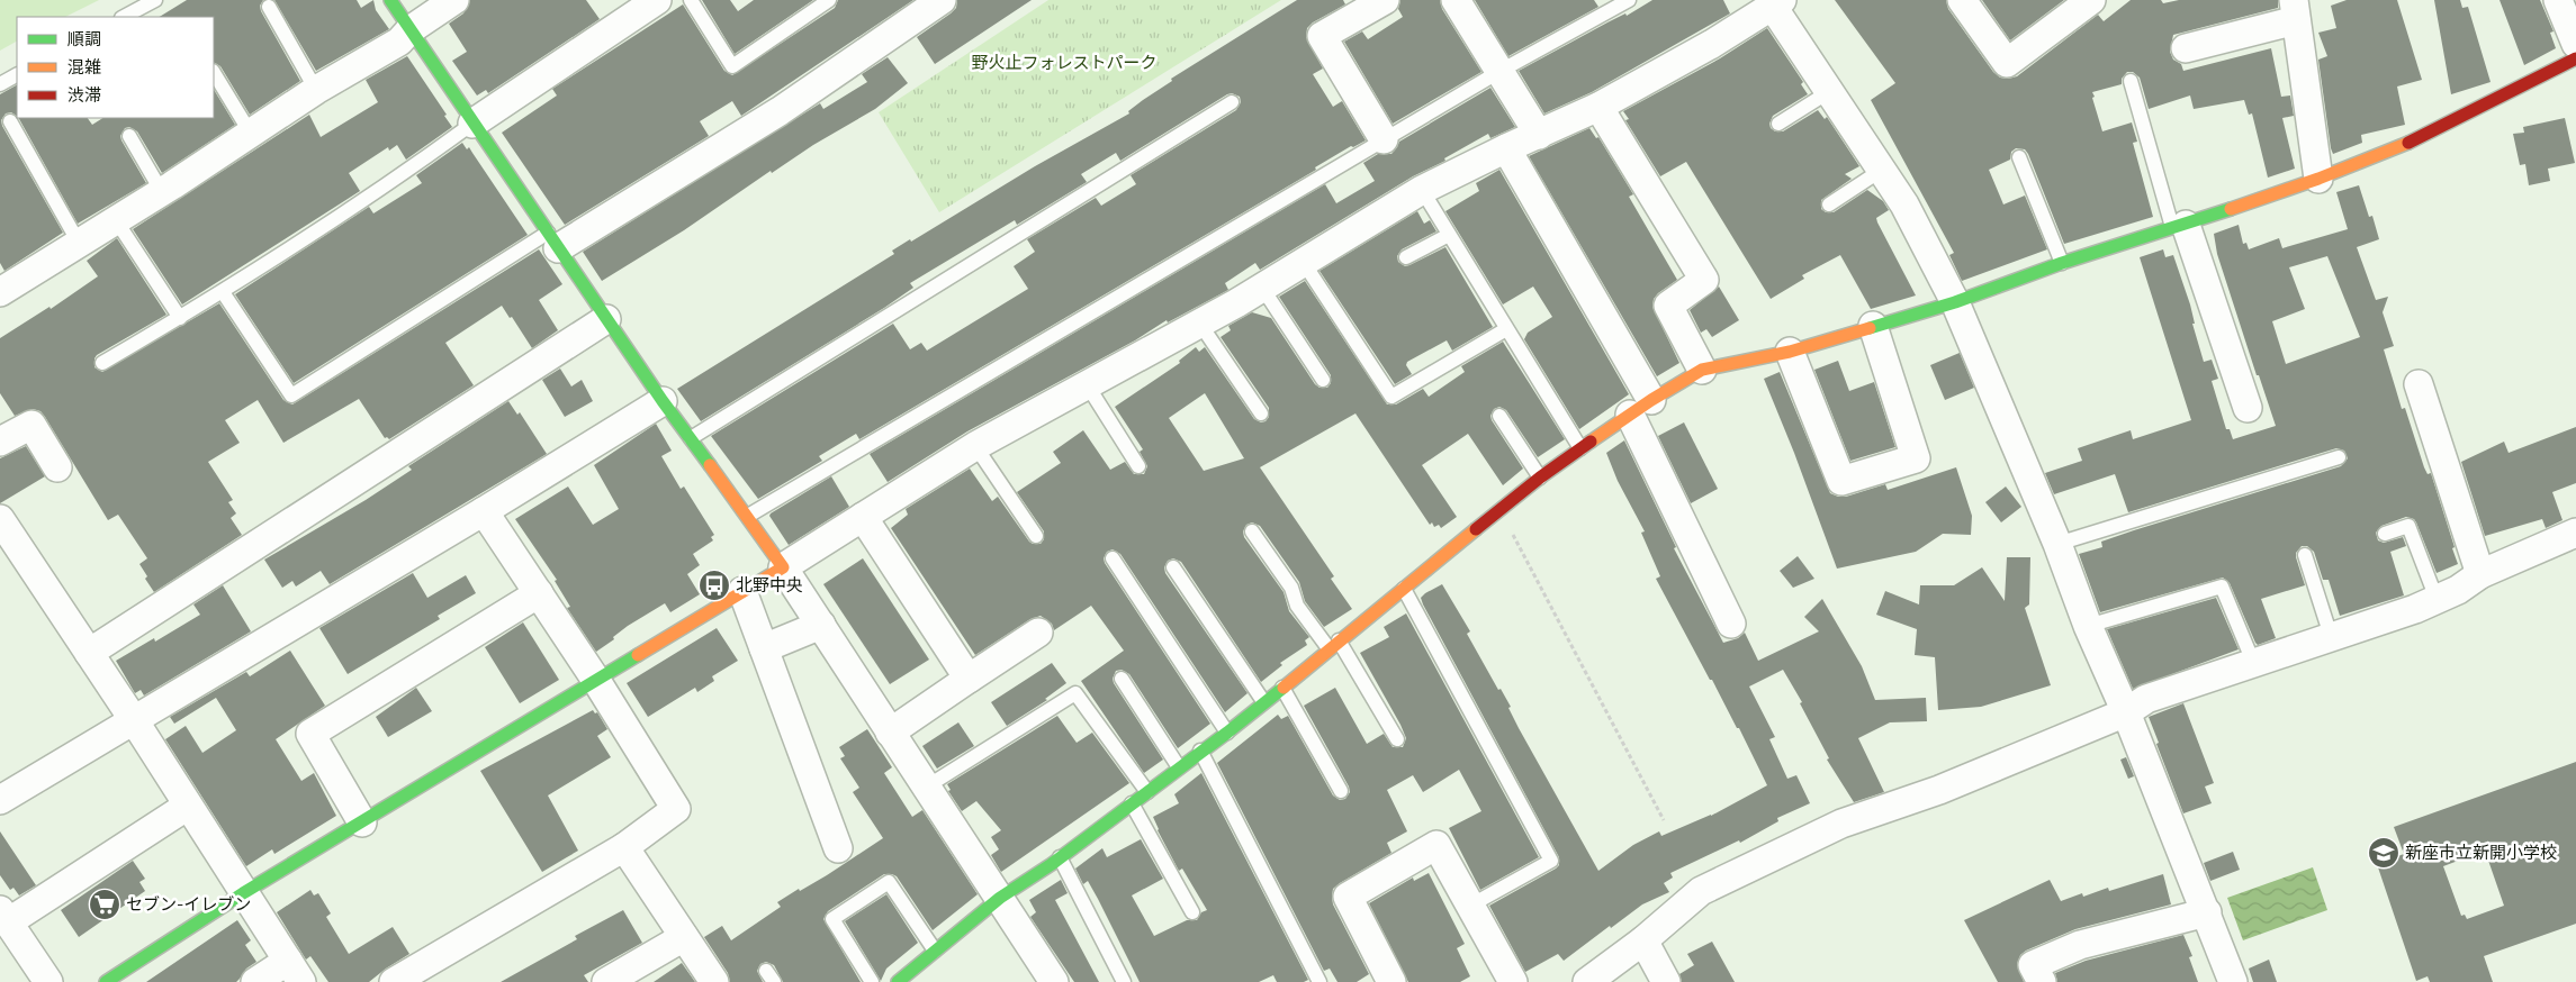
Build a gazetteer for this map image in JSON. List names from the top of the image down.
{
  "parks": ["野火止フォレストパーク"],
  "places": {
    "bus stop": ["北野中央"],
    "school or university": ["新座市立新開小学校"],
    "supermarket": ["セブン-イレブン"]
  },
  "legend": ["順調", "混雑", "渋滞"]
}
